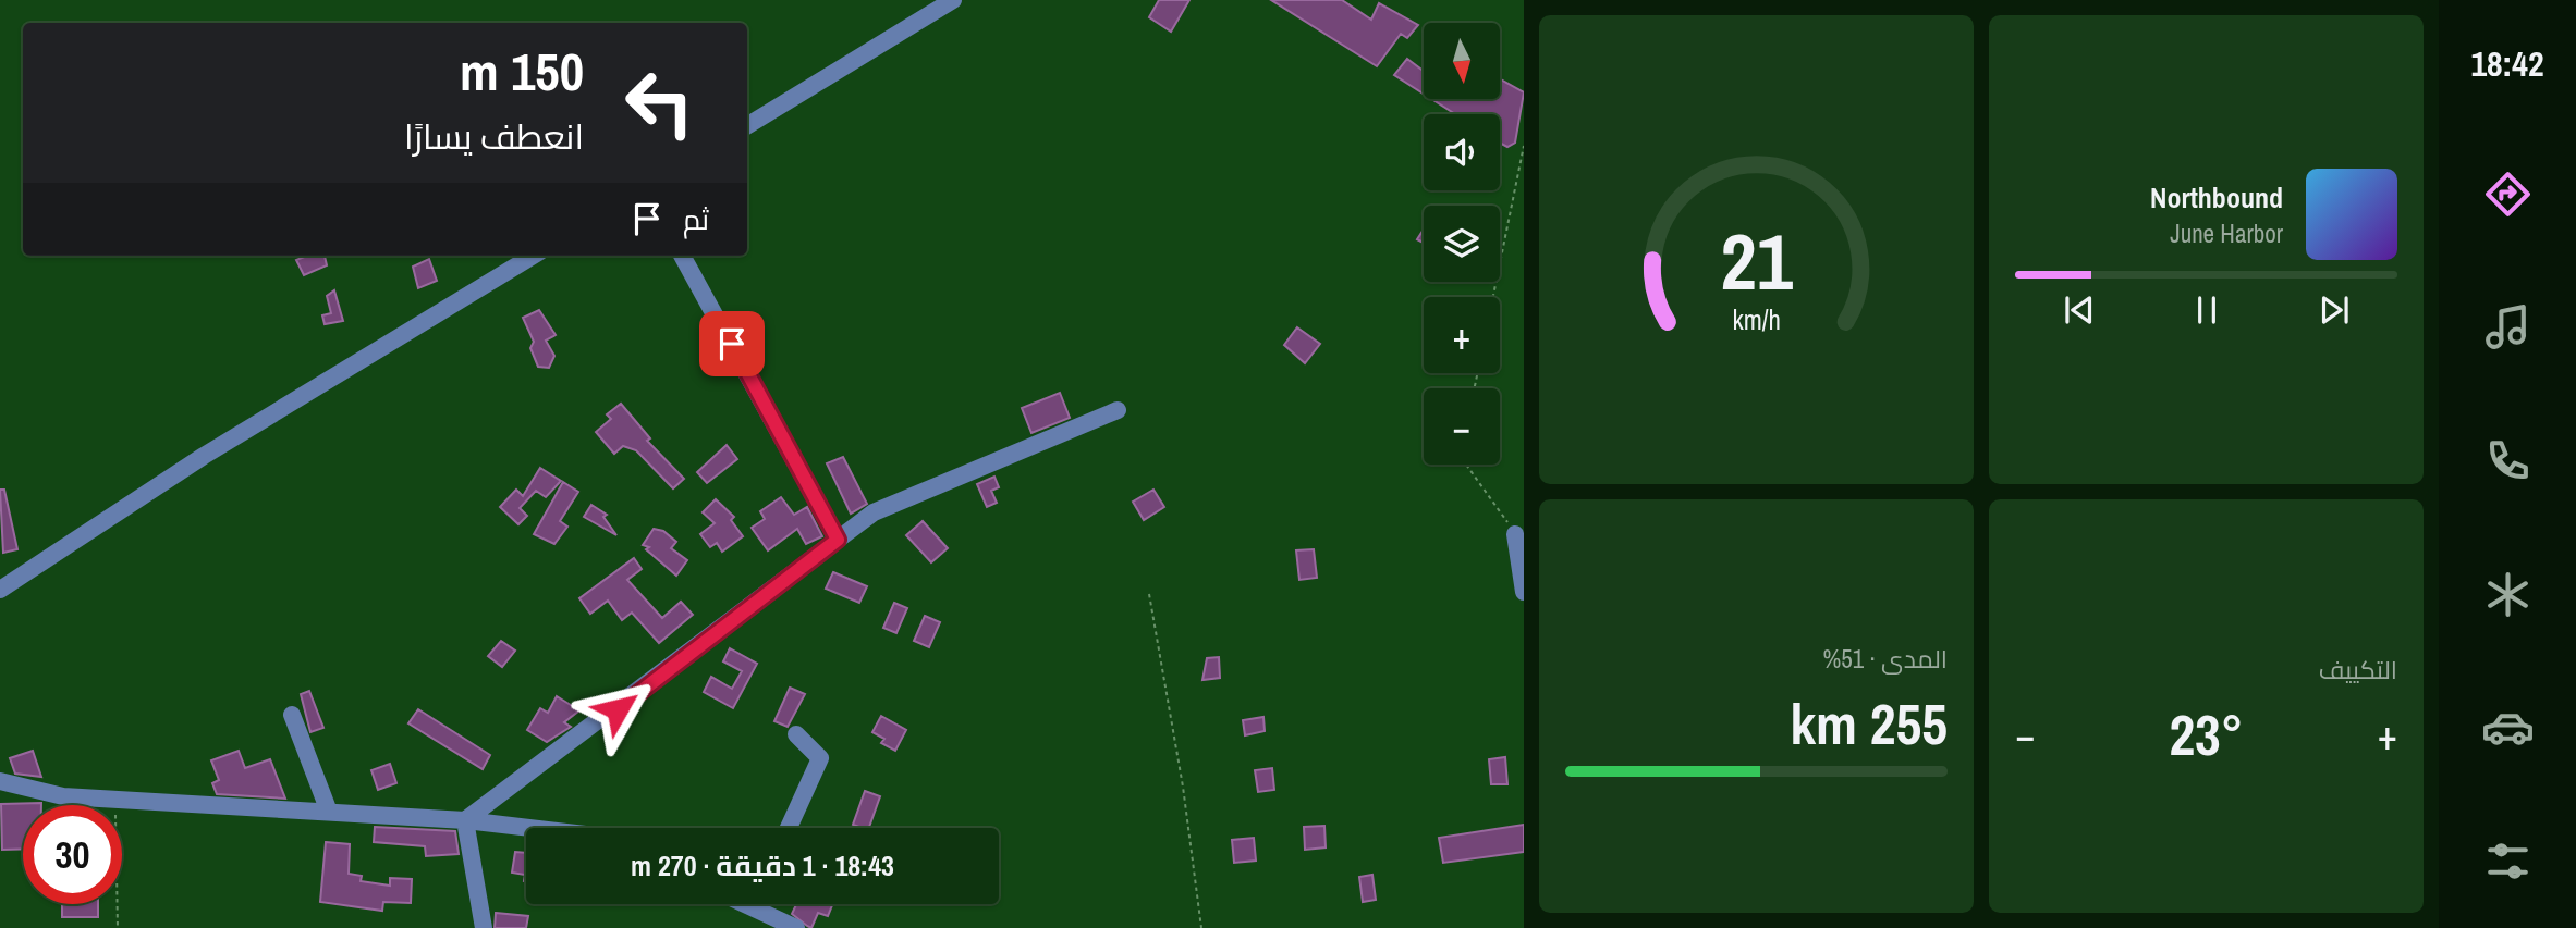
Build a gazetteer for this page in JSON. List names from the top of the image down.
{
  "north": "bottom",
  "page": {
    "tabs": "18:42",
    "map_buttons": ["+", "−"],
    "turn": ["150 m", "انعطف يسارًا"],
    "song": ["Northbound", "June Harbor"],
    "then": "ثم",
    "tile": [
      "التكييف",
      ["المدى · 51%", "255 km"]
    ],
    "heat": ["−", "23°", "+"],
    "limit": "30",
    "trip": "18:43 · 1 دقيقة · 270 m",
    "gauge": ["21", "km/h"]
  }
}
